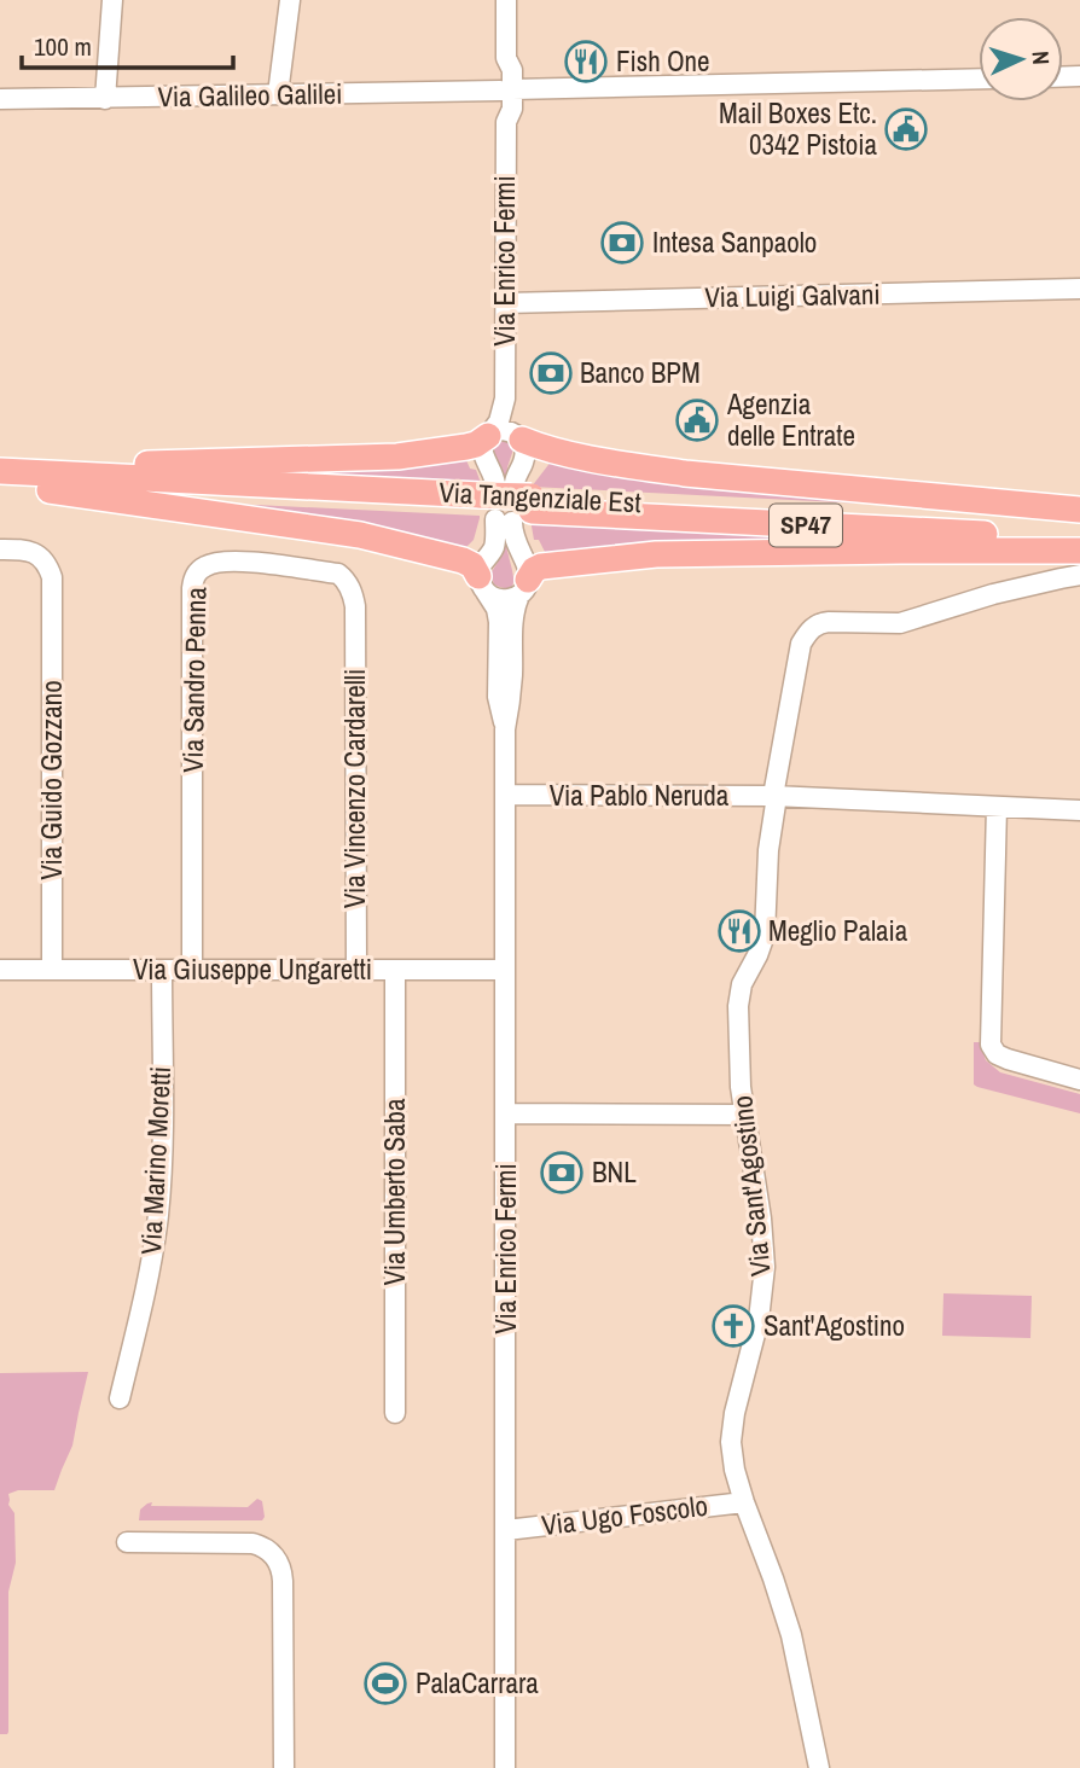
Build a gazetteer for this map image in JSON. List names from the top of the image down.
{
  "streets": {
    "main road": ["Via Tangenziale Est", "SP47"],
    "street": [
      "Via Galileo Galilei",
      "Via Enrico Fermi",
      "Via Luigi Galvani",
      "Via Sandro Penna",
      "Via Guido Gozzano",
      "Via Vincenzo Cardarelli",
      "Via Pablo Neruda",
      "Via Giuseppe Ungaretti",
      "Via Marino Moretti",
      "Via Sant'Agostino",
      "Via Umberto Saba",
      "Via Ugo Foscolo"
    ]
  },
  "crossings": [
    ["Via Galileo Galilei", "Via Enrico Fermi"],
    ["Via Enrico Fermi", "Via Luigi Galvani"],
    ["Via Enrico Fermi", "Via Tangenziale Est"],
    ["Via Enrico Fermi", "Via Pablo Neruda"],
    ["Via Enrico Fermi", "Via Giuseppe Ungaretti"],
    ["Via Enrico Fermi", "Via Ugo Foscolo"],
    ["Via Sandro Penna", "Via Vincenzo Cardarelli"],
    ["Via Sandro Penna", "Via Giuseppe Ungaretti"],
    ["Via Guido Gozzano", "Via Giuseppe Ungaretti"],
    ["Via Vincenzo Cardarelli", "Via Giuseppe Ungaretti"],
    ["Via Pablo Neruda", "Via Sant'Agostino"],
    ["Via Giuseppe Ungaretti", "Via Marino Moretti"],
    ["Via Giuseppe Ungaretti", "Via Umberto Saba"],
    ["Via Sant'Agostino", "Via Ugo Foscolo"]
  ],
  "places": {
    "restaurant": ["Fish One", "Meglio Palaia"],
    "public building": ["Mail Boxes Etc. 0342 Pistoia", "Agenzia delle Entrate"],
    "bank": ["Intesa Sanpaolo", "Banco BPM", "BNL"],
    "church": ["Sant'Agostino"],
    "sports": ["PalaCarrara"]
  },
  "scale_bar": "100 m",
  "north": "right"
}
